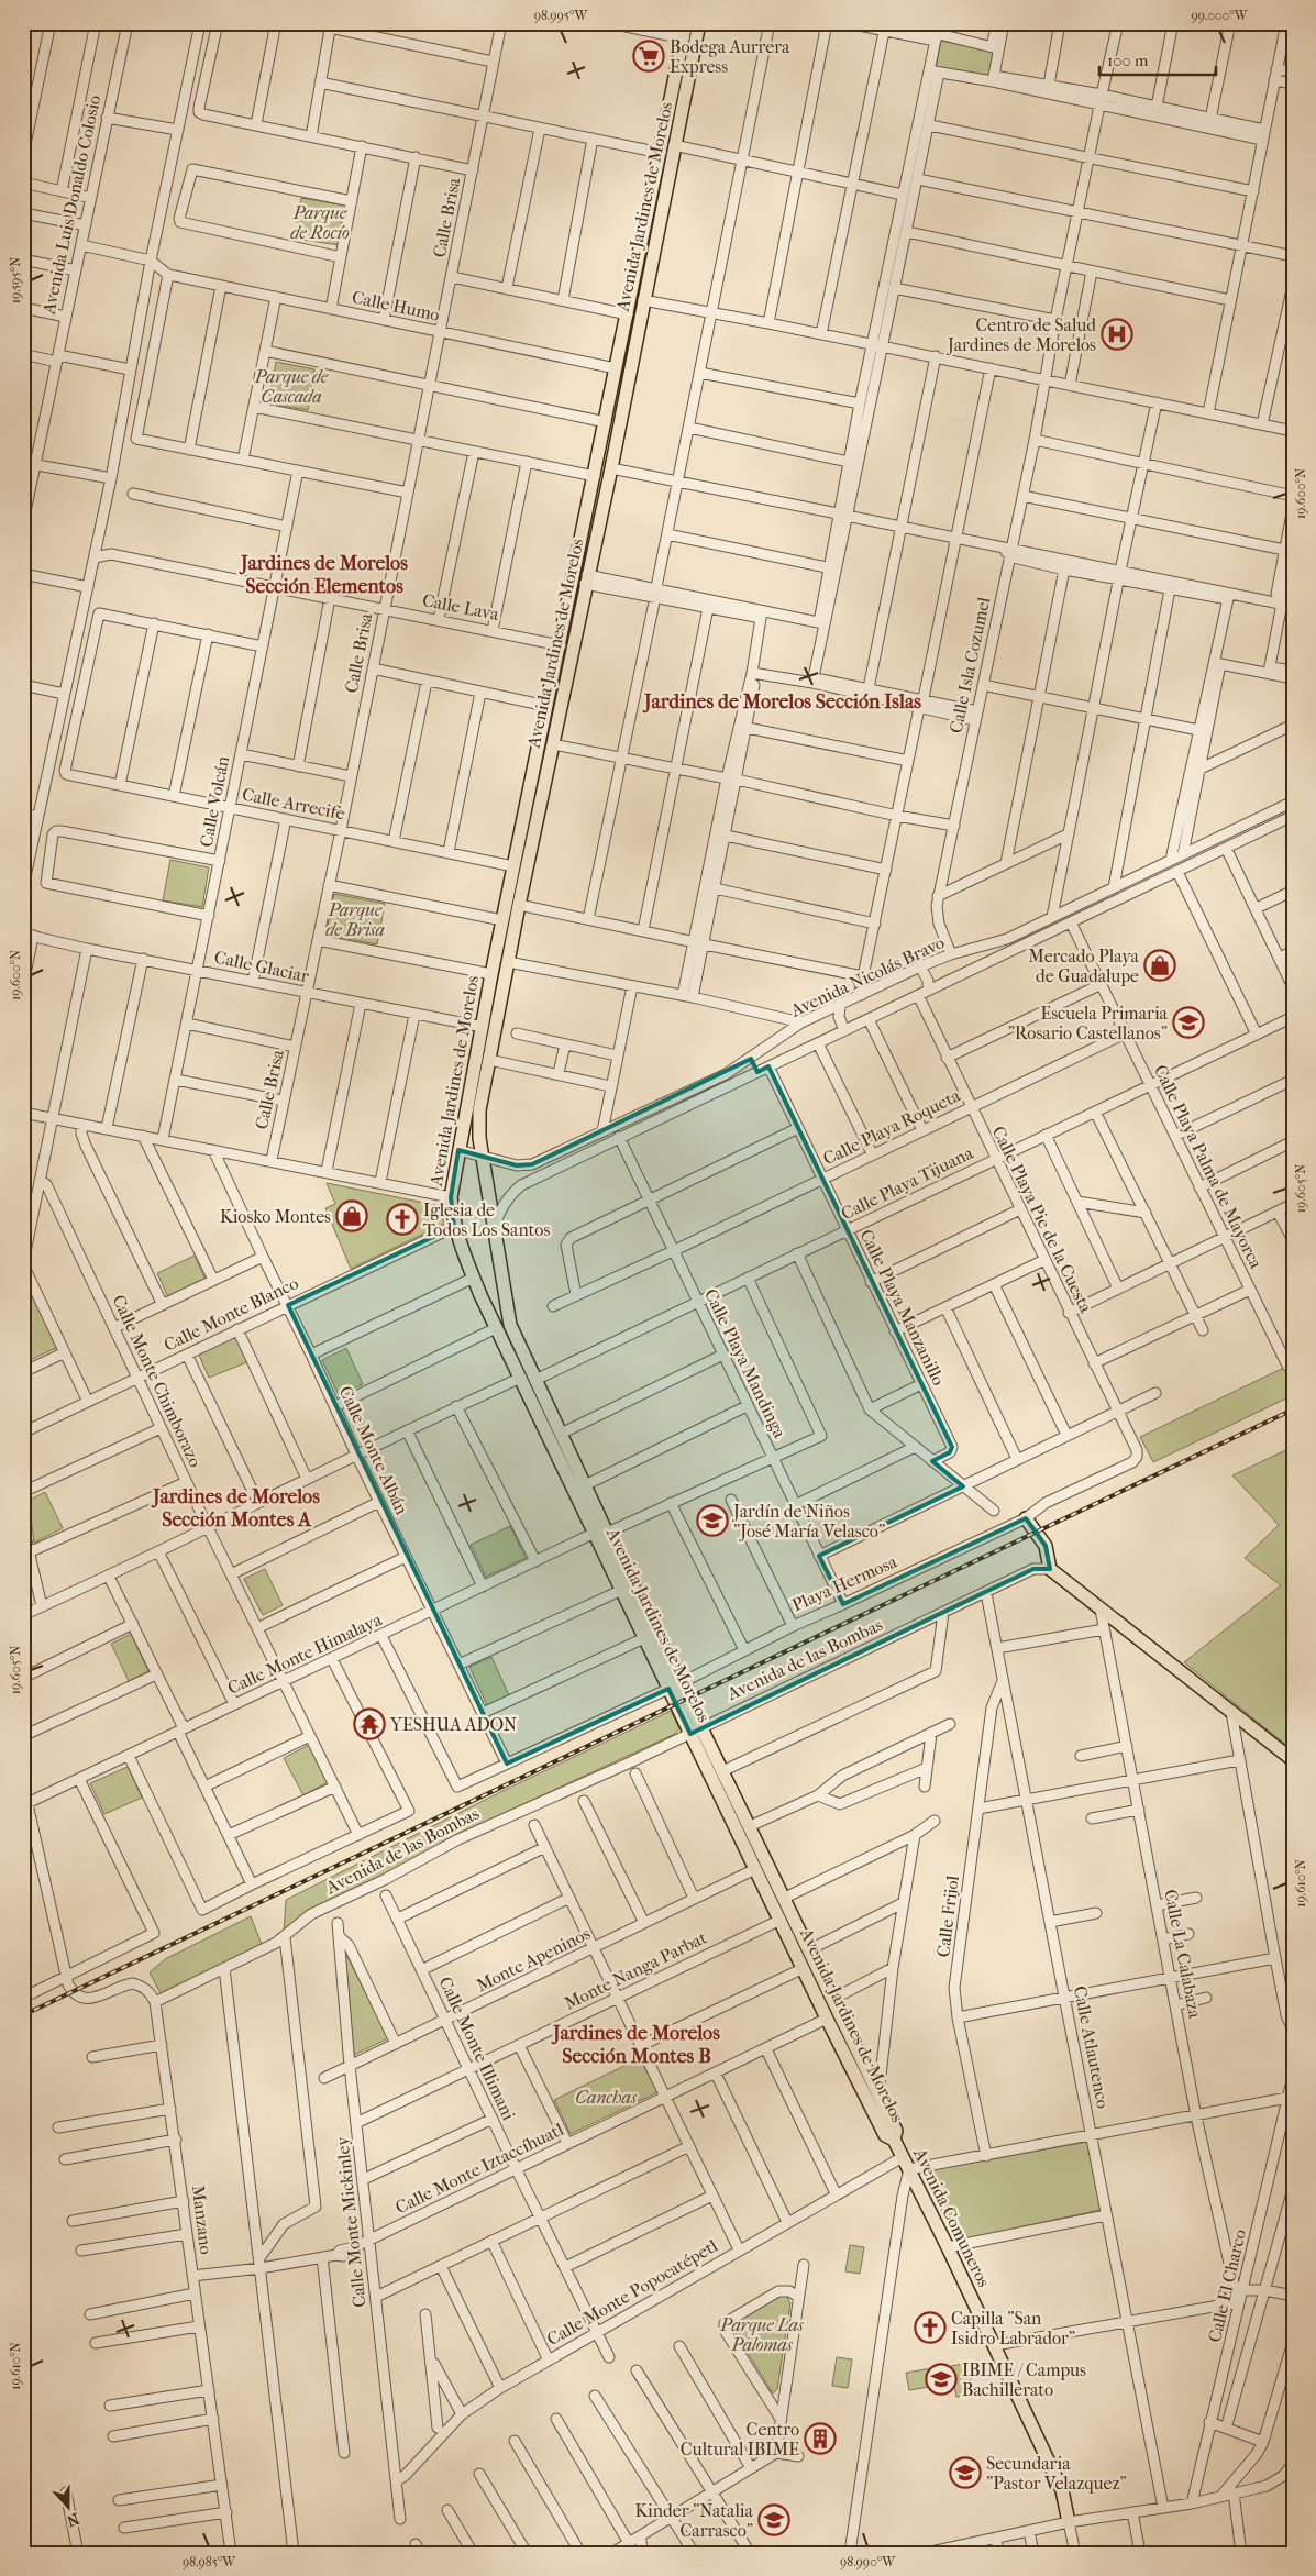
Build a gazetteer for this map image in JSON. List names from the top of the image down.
{
  "streets": {
    "main road": ["Avenida Jardines de Morelos", "Avenida Comuneros"],
    "street": [
      "Avenida Luis Donaldo Colosio",
      "Calle Brisa",
      "Calle Humo",
      "Calle Lava",
      "Calle Isla Cozumel",
      "Calle Volcán",
      "Calle Arrecife",
      "Calle Glaciar",
      "Avenida Nicolás Bravo",
      "Calle Playa Roqueta",
      "Calle Playa Palma de Mayorca",
      "Calle Playa Tijuana",
      "Calle Playa Pie de la Cuesta",
      "Calle Playa Manzanillo",
      "Calle Monte Blanco",
      "Calle Playa Mandinga",
      "Calle Monte Chimborazo",
      "Calle Monte Albán",
      "Playa Hermosa",
      "Calle Monte Himalaya",
      "Avenida de las Bombas",
      "Calle Frijol",
      "Calle La Calabaza",
      "Monte Apeninos",
      "Monte Nanga Parbat",
      "Calle Atlautenco",
      "Calle Monte Illimani",
      "Calle Monte Iztaccíhuatl",
      "Manzano",
      "Calle Monte Mickinley",
      "Calle El Charco",
      "Calle Monte Popocatépetl"
    ]
  },
  "crossings": [
    ["Avenida Jardines de Morelos", "Calle Humo"],
    ["Avenida Jardines de Morelos", "Calle Lava"],
    ["Avenida Jardines de Morelos", "Calle Arrecife"],
    ["Avenida Jardines de Morelos", "Calle Glaciar"],
    ["Avenida Jardines de Morelos", "Avenida Nicolás Bravo"],
    ["Avenida Jardines de Morelos", "Calle Playa Tijuana"],
    ["Avenida Jardines de Morelos", "Calle Monte Blanco"],
    ["Avenida Jardines de Morelos", "Playa Hermosa"],
    ["Avenida Jardines de Morelos", "Calle Monte Himalaya"],
    ["Avenida Jardines de Morelos", "Avenida de las Bombas"],
    ["Avenida Jardines de Morelos", "Monte Apeninos"],
    ["Avenida Jardines de Morelos", "Monte Nanga Parbat"],
    ["Avenida Jardines de Morelos", "Calle Monte Iztaccíhuatl"],
    ["Avenida Jardines de Morelos", "Avenida Comuneros"],
    ["Calle Brisa", "Calle Humo"],
    ["Calle Brisa", "Calle Lava"],
    ["Calle Brisa", "Calle Arrecife"],
    ["Calle Brisa", "Calle Glaciar"],
    ["Calle Lava", "Calle Volcán"],
    ["Calle Isla Cozumel", "Avenida Nicolás Bravo"],
    ["Calle Volcán", "Calle Arrecife"],
    ["Calle Volcán", "Calle Glaciar"],
    ["Avenida Nicolás Bravo", "Calle Playa Manzanillo"],
    ["Calle Playa Roqueta", "Calle Playa Palma de Mayorca"],
    ["Calle Playa Roqueta", "Calle Playa Pie de la Cuesta"],
    ["Calle Playa Roqueta", "Calle Playa Manzanillo"],
    ["Calle Playa Roqueta", "Calle Playa Mandinga"],
    ["Calle Playa Palma de Mayorca", "Calle Playa Tijuana"],
    ["Calle Playa Tijuana", "Calle Playa Pie de la Cuesta"],
    ["Calle Playa Tijuana", "Calle Playa Manzanillo"],
    ["Calle Playa Tijuana", "Calle Playa Mandinga"],
    ["Calle Playa Tijuana", "Calle Monte Himalaya"],
    ["Calle Playa Pie de la Cuesta", "Playa Hermosa"],
    ["Calle Monte Blanco", "Calle Monte Chimborazo"],
    ["Calle Monte Blanco", "Calle Monte Albán"],
    ["Calle Playa Mandinga", "Playa Hermosa"],
    ["Calle Playa Mandinga", "Calle Monte Himalaya"],
    ["Calle Monte Chimborazo", "Calle Monte Himalaya"],
    ["Calle Monte Albán", "Playa Hermosa"],
    ["Calle Monte Albán", "Calle Monte Himalaya"],
    ["Playa Hermosa", "Calle Monte Himalaya"],
    ["Avenida de las Bombas", "Calle Atlautenco"],
    ["Avenida de las Bombas", "Manzano"],
    ["Calle Frijol", "Calle Atlautenco"],
    ["Calle La Calabaza", "Calle El Charco"],
    ["Monte Apeninos", "Calle Monte Illimani"],
    ["Monte Apeninos", "Calle Monte Mickinley"],
    ["Monte Nanga Parbat", "Calle Monte Illimani"],
    ["Monte Nanga Parbat", "Calle Monte Mickinley"],
    ["Calle Monte Illimani", "Calle Monte Iztaccíhuatl"],
    ["Calle Monte Illimani", "Calle Monte Popocatépetl"],
    ["Calle Monte Iztaccíhuatl", "Manzano"],
    ["Calle Monte Iztaccíhuatl", "Calle Monte Mickinley"],
    ["Avenida Comuneros", "Calle Monte Popocatépetl"],
    ["Calle Monte Mickinley", "Calle Monte Popocatépetl"]
  ],
  "districts": [
    "Jardines de Morelos Sección Elementos",
    "Jardines de Morelos Sección Islas",
    "Jardines de Morelos Sección Montes A",
    "Jardines de Morelos Sección Montes B"
  ],
  "parks": [
    "Parque de Rocío",
    "Parque de Cascada",
    "Parque de Brisa",
    "Canchas",
    "Parque Las Palomas"
  ],
  "places": {
    "supermarket": ["Bodega Aurrera Express"],
    "hospital": ["Centro de Salud Jardines de Morelos"],
    "shop": ["Mercado Playa de Guadalupe", "Kiosko Montes"],
    "school or university": [
      "Escuela Primaria \"Rosario Castellanos\"",
      "Jardín de Niños \"José María Velasco\"",
      "IBIME / Campus Bachillerato",
      "Secundaria \"Pastor Velazquez\"",
      "Kinder \"Natalia Carrasco\""
    ],
    "church": ["Iglesia de Todos Los Santos", "Capilla \"San Isidro Labrador\""],
    "temple": ["YESHUA ADON"],
    "building": ["Centro Cultural IBIME"]
  },
  "scale_bar": "100 m",
  "north": "bottom",
  "coordinates": [
    "98.995°W",
    "99.000°W",
    "19.595°N",
    "19.600°N",
    "19.605°N",
    "19.610°N",
    "98.985°W",
    "98.990°W"
  ]
}
